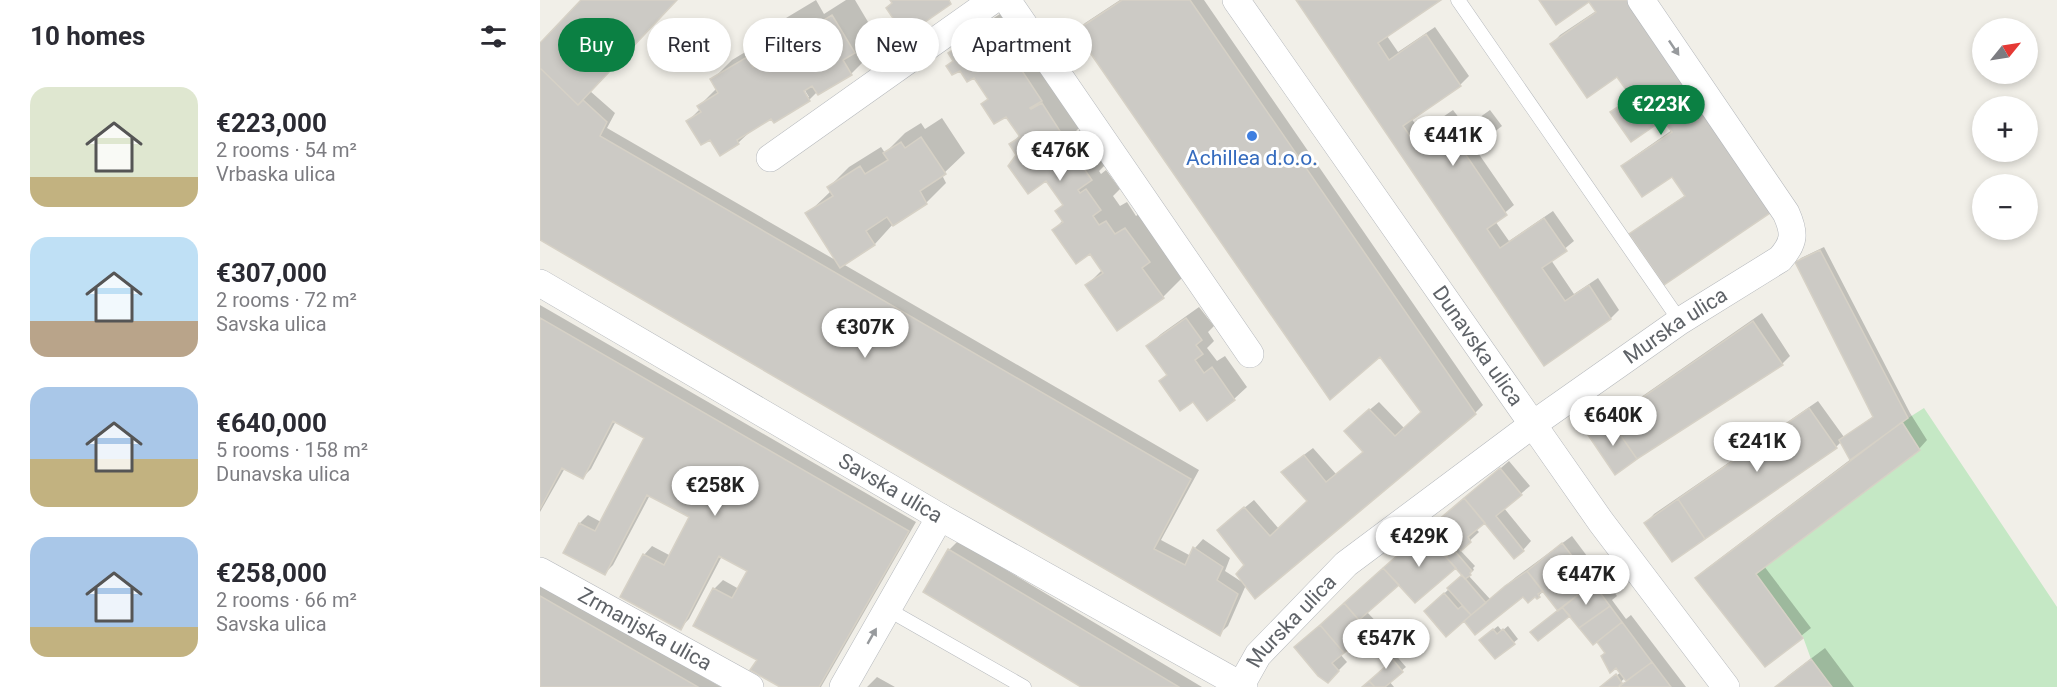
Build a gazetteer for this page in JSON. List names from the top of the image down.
{
  "streets": {
    "street": [
      "Murska ulica",
      "Dunavska ulica",
      "Savska ulica",
      "Zrmanjska ulica"
    ]
  },
  "crossings": [
    ["Murska ulica", "Dunavska ulica"],
    ["Murska ulica", "Savska ulica"]
  ],
  "places": ["Achillea d.o.o."],
  "north": "top right",
  "page": {
    "heading": "10 homes",
    "map_buttons": ["+", "−"],
    "chip": [
      "Buy",
      "Rent",
      "Filters",
      "New",
      "Apartment"
    ],
    "list": [
      {
        "name": "€223,000",
        "note": "2 rooms · 54 m² · Vrbaska ulica"
      },
      {
        "name": "€307,000",
        "note": "2 rooms · 72 m² · Savska ulica"
      },
      {
        "name": "€640,000",
        "note": "5 rooms · 158 m² · Dunavska ulica"
      },
      {
        "name": "€258,000",
        "note": "2 rooms · 66 m² · Savska ulica"
      }
    ],
    "price": [
      "€223K",
      "€441K",
      "€476K",
      "€307K",
      "€640K",
      "€241K",
      "€258K",
      "€429K",
      "€447K",
      "€547K"
    ]
  }
}
